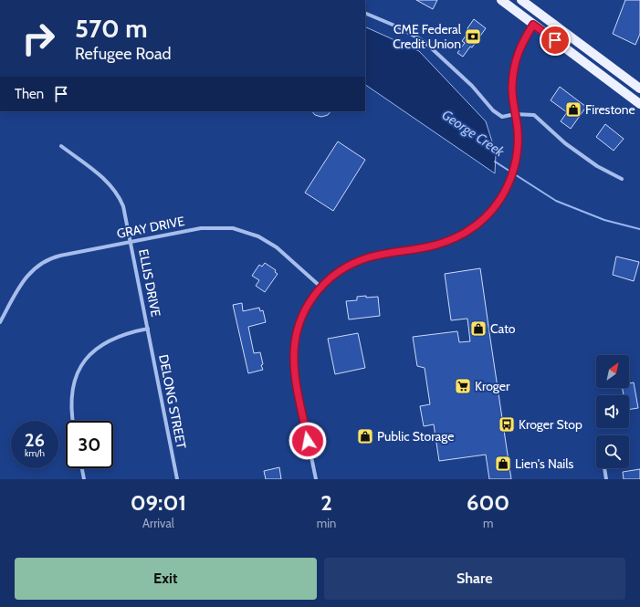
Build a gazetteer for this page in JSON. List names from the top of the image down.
{
  "streets": {
    "street": ["GRAY DRIVE", "ELLIS DRIVE", "DELONG STREET"]
  },
  "crossings": [
    ["GRAY DRIVE", "ELLIS DRIVE"],
    ["ELLIS DRIVE", "DELONG STREET"]
  ],
  "water": ["George Creek"],
  "places": {
    "bank": ["CME Federal Credit Union"],
    "shop": [
      "Firestone",
      "Cato",
      "Public Storage",
      "Lien's Nails"
    ],
    "supermarket": ["Kroger"],
    "bus stop": ["Kroger Stop"]
  },
  "north": "top right",
  "page": {
    "turn": ["570 m", "Refugee Road"],
    "then": "Then",
    "speed": "26 km/h",
    "limit": "30",
    "eta": [
      "09:01",
      "Arrival",
      "2",
      "min",
      "600",
      "m"
    ],
    "buttons": ["Exit", "Share"]
  }
}
